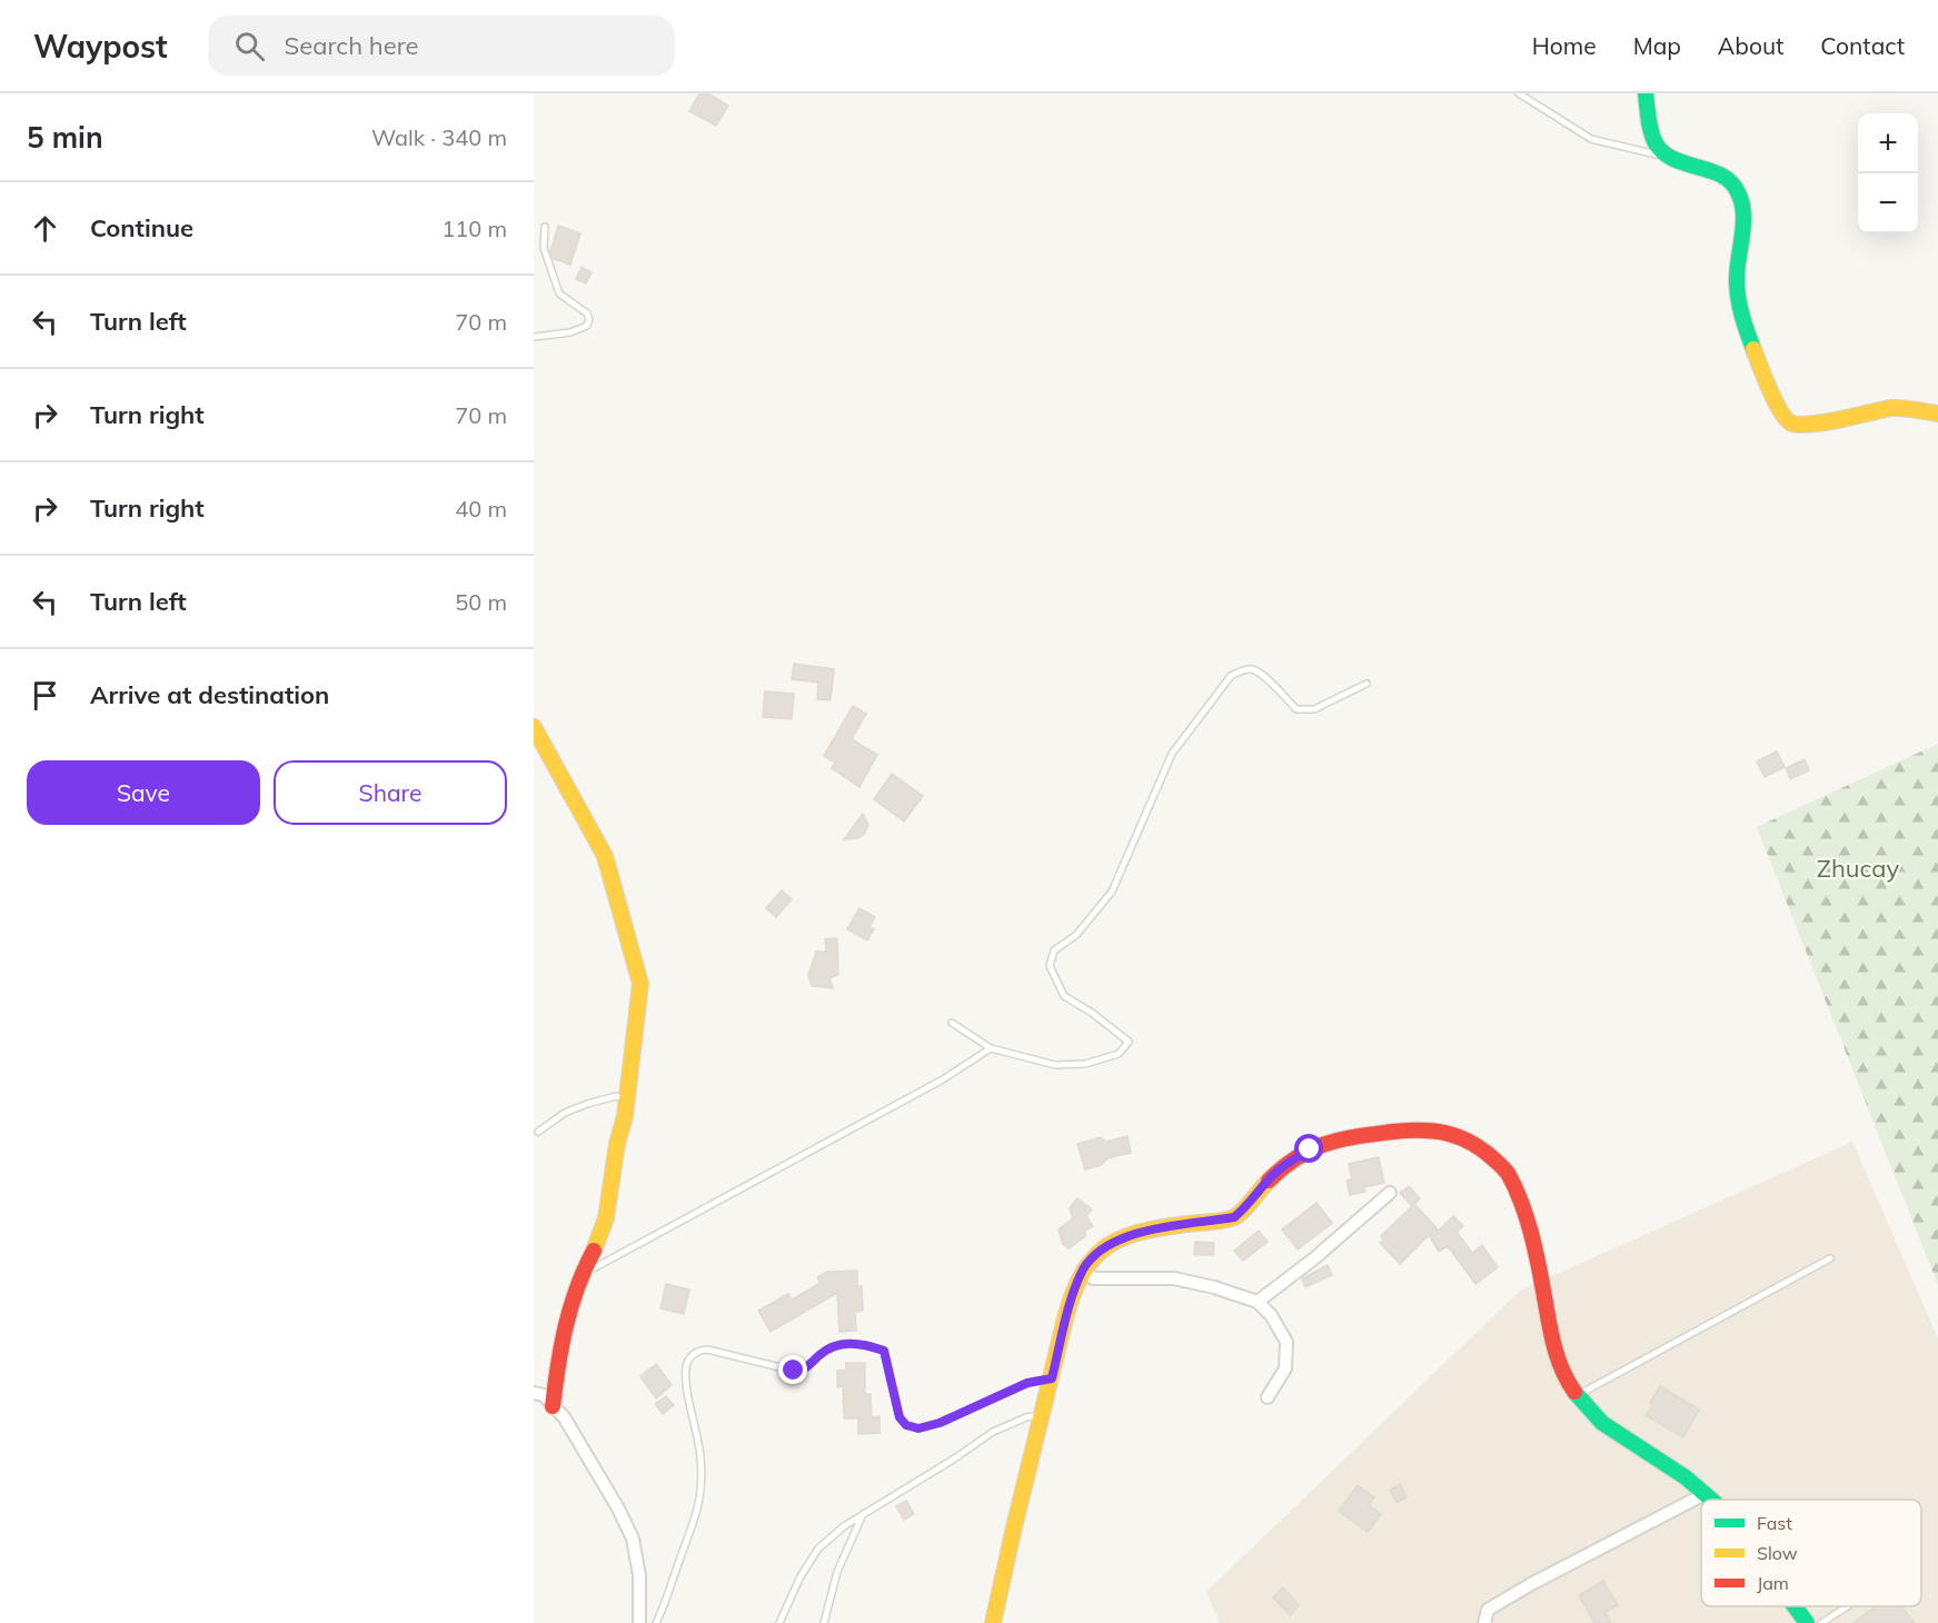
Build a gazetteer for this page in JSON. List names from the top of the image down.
{
  "parks": ["Zhucay"],
  "legend": ["Fast", "Slow", "Jam"],
  "page": {
    "header": "Waypost",
    "search": "Search here",
    "nav": [
      "Home",
      "Map",
      "About",
      "Contact"
    ],
    "heading": ["5 min", "Walk · 340 m"],
    "map_buttons": ["+", "−"],
    "list": [
      ["Continue", "110 m"],
      ["Turn left", "70 m"],
      ["Turn right", "70 m"],
      ["Turn right", "40 m"],
      ["Turn left", "50 m"],
      "Arrive at destination"
    ],
    "buttons": ["Save", "Share"]
  }
}
